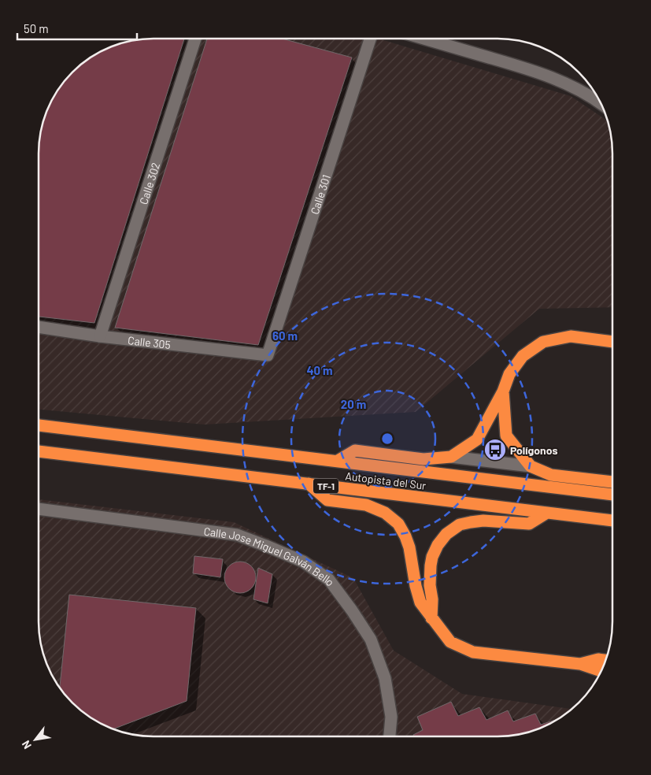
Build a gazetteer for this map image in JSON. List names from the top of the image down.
{
  "streets": {
    "highway": ["Autopista del Sur", "TF-1"],
    "street": [
      "Calle 302",
      "Calle 301",
      "Calle 305",
      "Calle Jose Miguel Galván Bello"
    ]
  },
  "crossings": [
    ["Calle 302", "Calle 305"],
    ["Calle 301", "Calle 305"]
  ],
  "places": {
    "bus stop": ["Polígonos"]
  },
  "scale_bar": "50 m",
  "north": "bottom left",
  "rings": ["60 m", "40 m", "20 m"]
}
